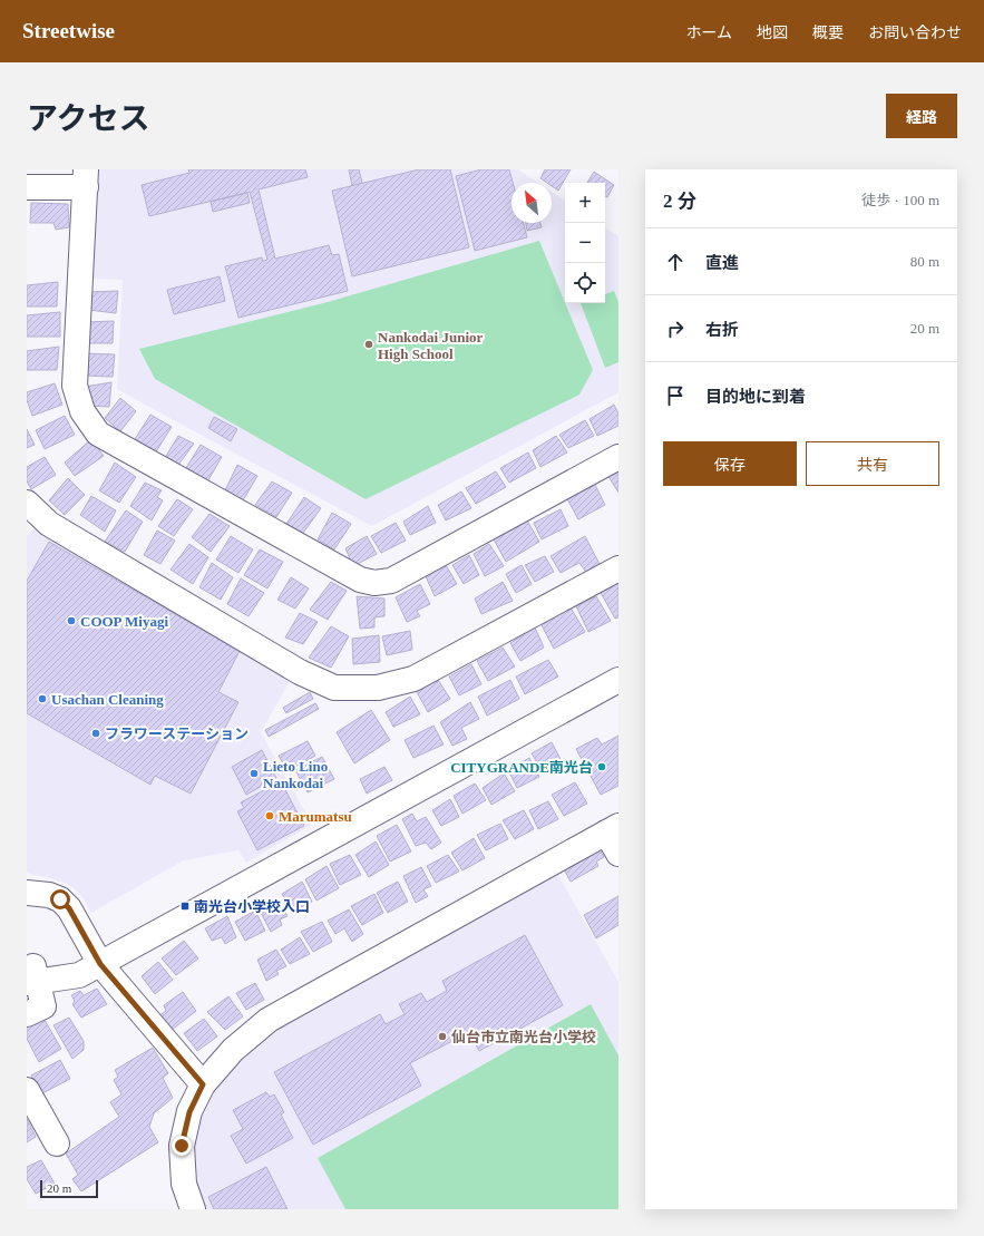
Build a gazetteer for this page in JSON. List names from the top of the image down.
{
  "places": {
    "other": [
      "Nankodai Junior High School",
      "COOP Miyagi",
      "Usachan Cleaning",
      "フラワーステーション",
      "CITYGRANDE南光台",
      "Lieto Lino Nankodai",
      "Marumatsu",
      "仙台市立南光台小学校"
    ],
    "transit": ["南光台小学校入口"]
  },
  "scale_bar": "20 m",
  "north": "top left",
  "page": {
    "header": "Streetwise",
    "nav": [
      "ホーム",
      "地図",
      "概要",
      "お問い合わせ"
    ],
    "title": "アクセス",
    "buttons": [
      "経路",
      ["保存", "共有"]
    ],
    "heading": ["2 分", "徒歩 · 100 m"],
    "map_buttons": ["+", "−"],
    "list": [
      ["直進", "80 m"],
      ["右折", "20 m"],
      "目的地に到着"
    ],
    "scale": "20 m"
  }
}
